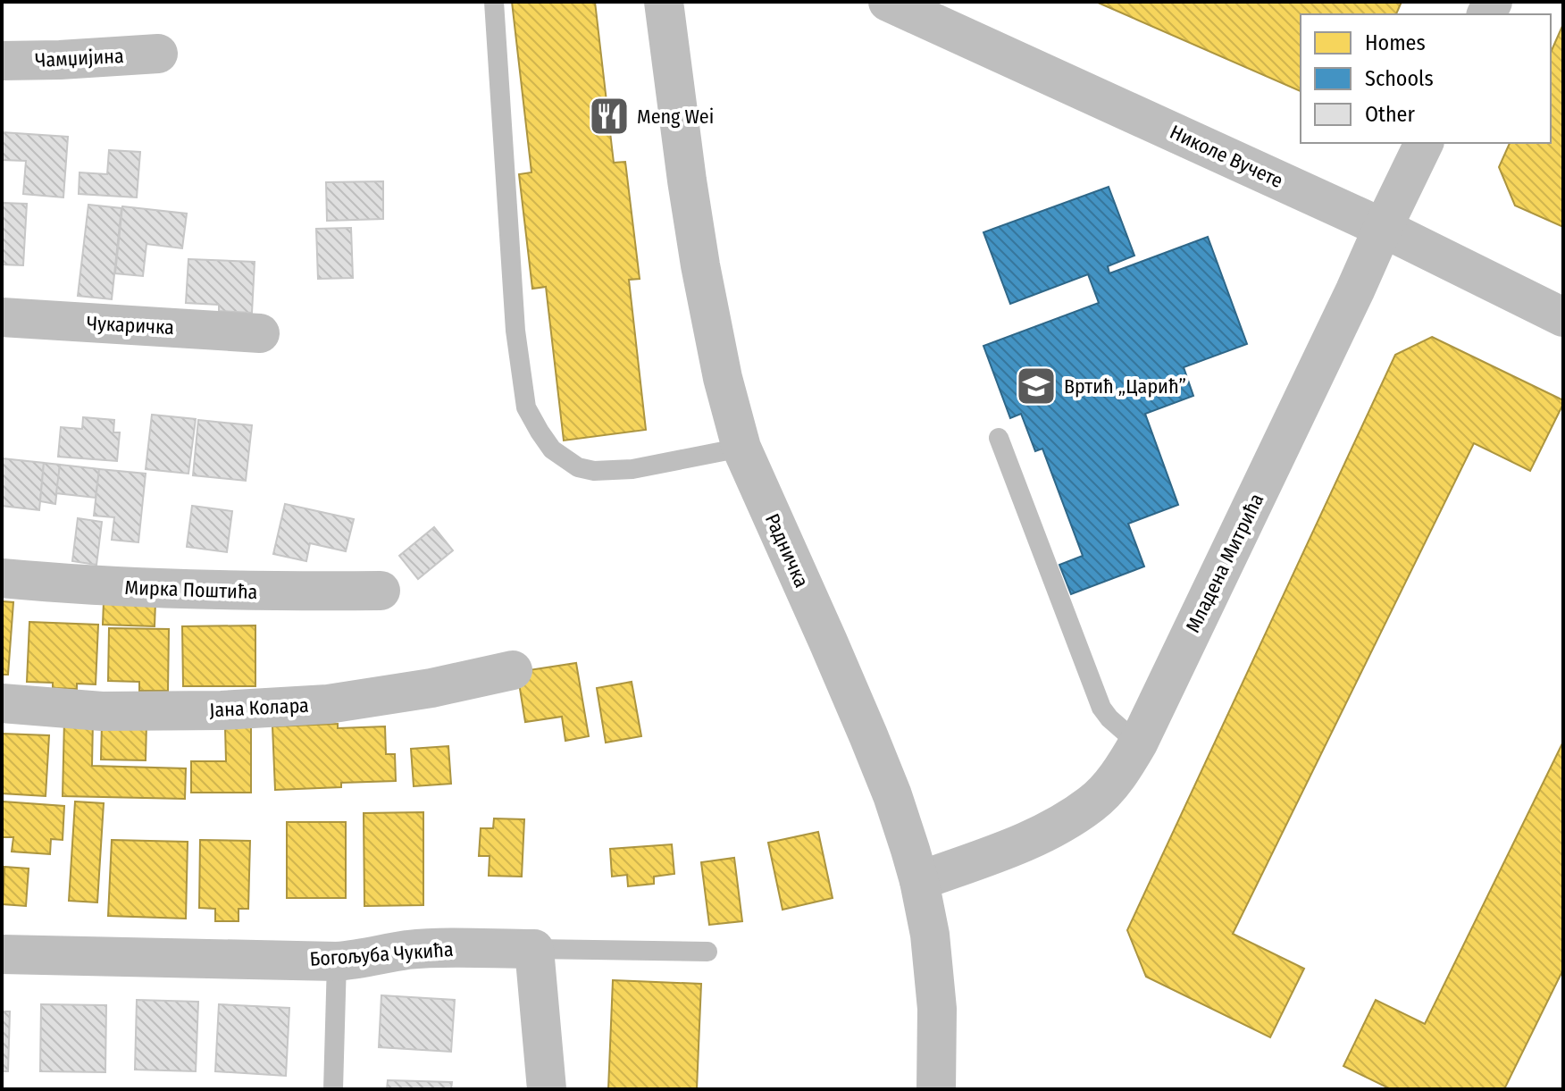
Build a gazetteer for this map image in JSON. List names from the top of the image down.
{
  "streets": {
    "street": [
      "Чамџијина",
      "Николе Вучете",
      "Чукаричка",
      "Радничка",
      "Младена Митрића",
      "Мирка Поштића",
      "Јана Колара",
      "Богољуба Чукића"
    ]
  },
  "crossings": [
    ["Николе Вучете", "Младена Митрића"],
    ["Радничка", "Младена Митрића"]
  ],
  "places": {
    "restaurant": ["Meng Wei"],
    "school or university": ["Вртић „Царић”"]
  },
  "legend": ["Homes", "Schools", "Other"]
}
